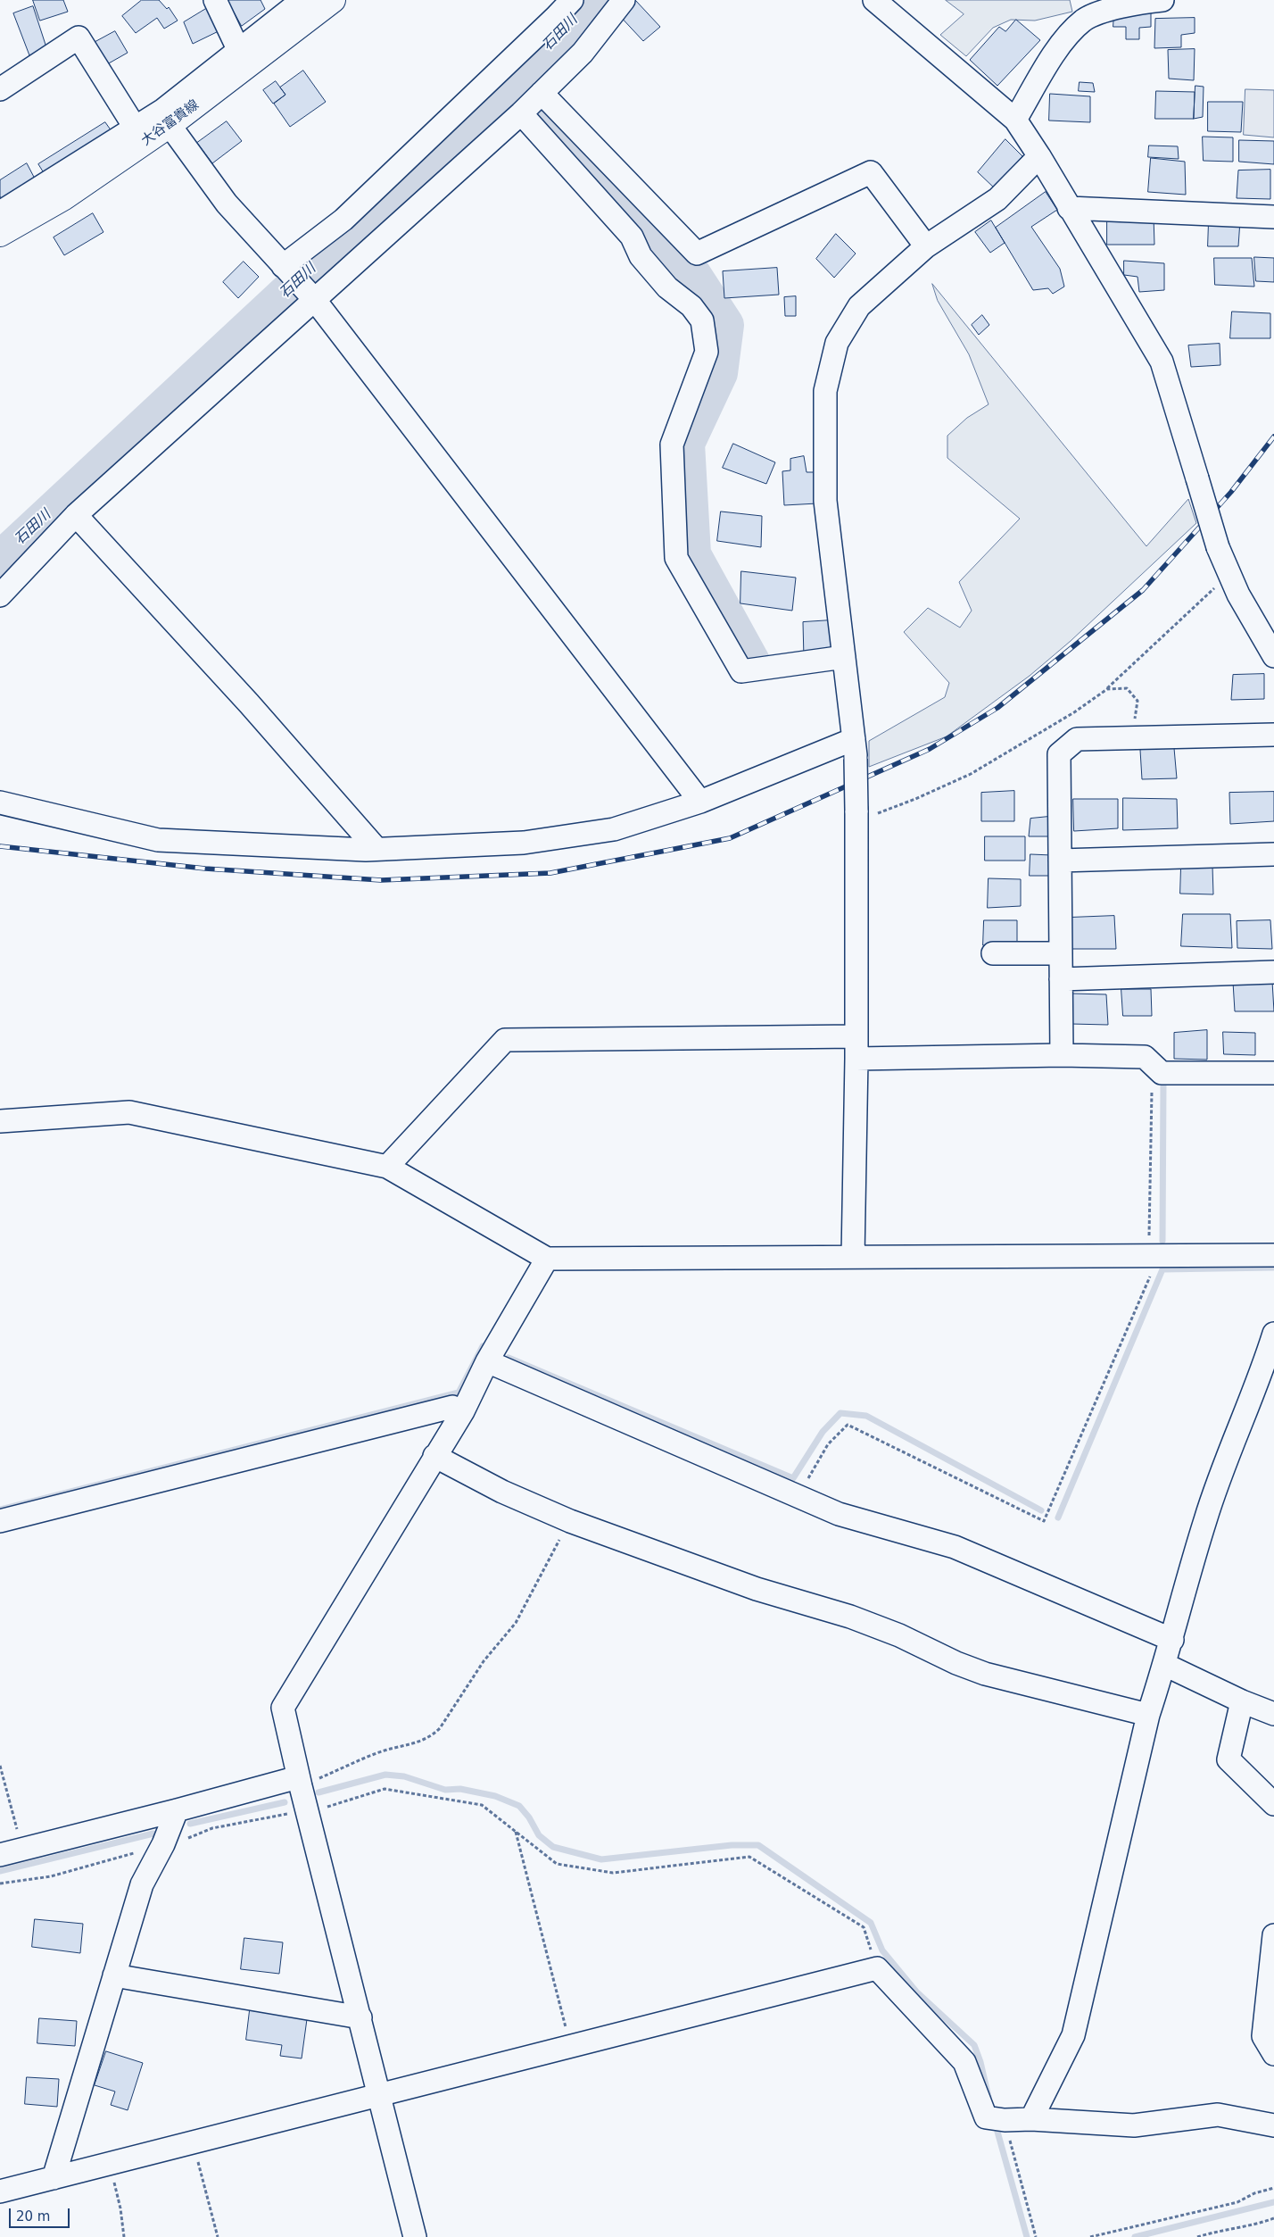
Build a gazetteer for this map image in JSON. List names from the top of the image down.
{
  "streets": {
    "main road": ["大谷富貴線"]
  },
  "water": ["石田川"],
  "scale_bar": "20 m"
}
